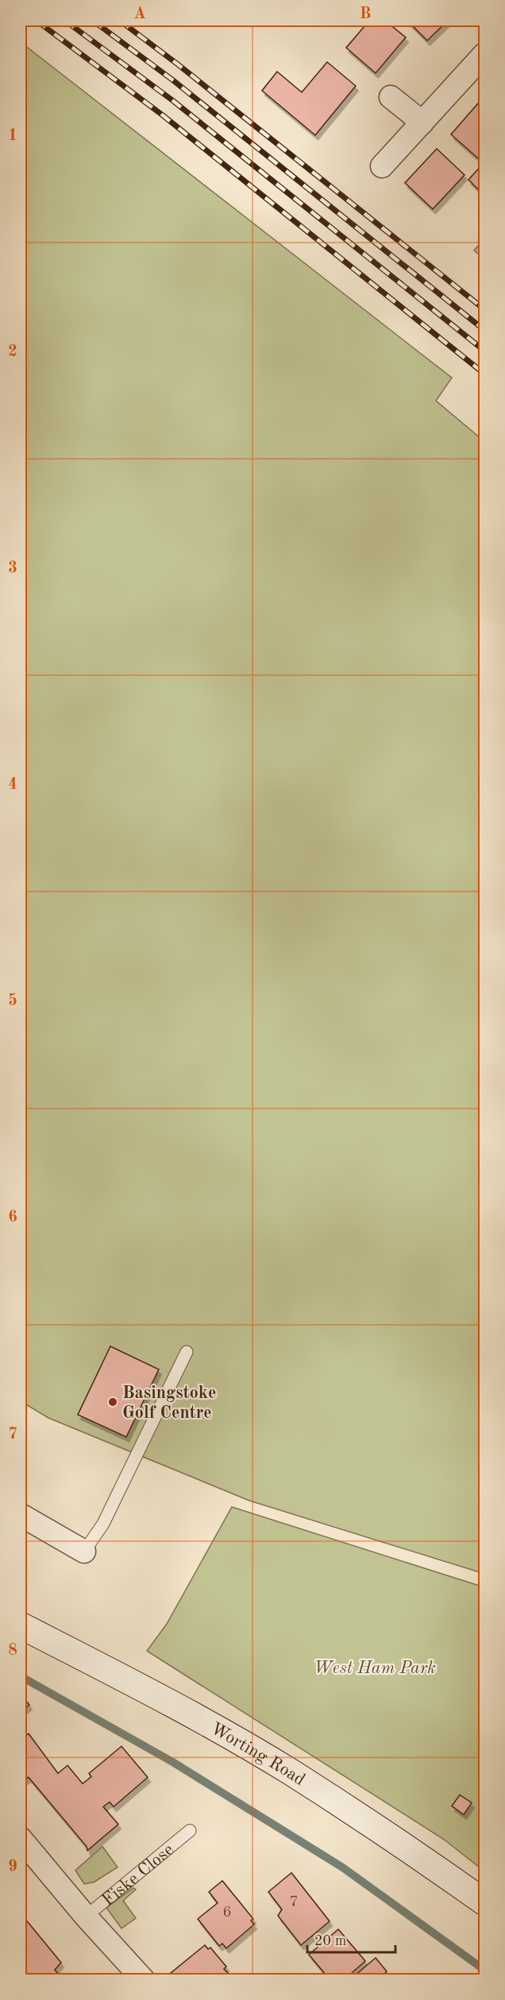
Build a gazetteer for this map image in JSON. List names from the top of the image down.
{
  "streets": {
    "main road": ["Worting Road"],
    "street": ["Fiske Close"]
  },
  "parks": ["West Ham Park"],
  "places": ["Basingstoke Golf Centre"],
  "house_numbers": ["7", "6"],
  "scale_bar": "20 m",
  "grid": {
    "columns": ["A", "B"],
    "rows": [
      "1",
      "2",
      "3",
      "4",
      "5",
      "6",
      "7",
      "8",
      "9"
    ]
  }
}
